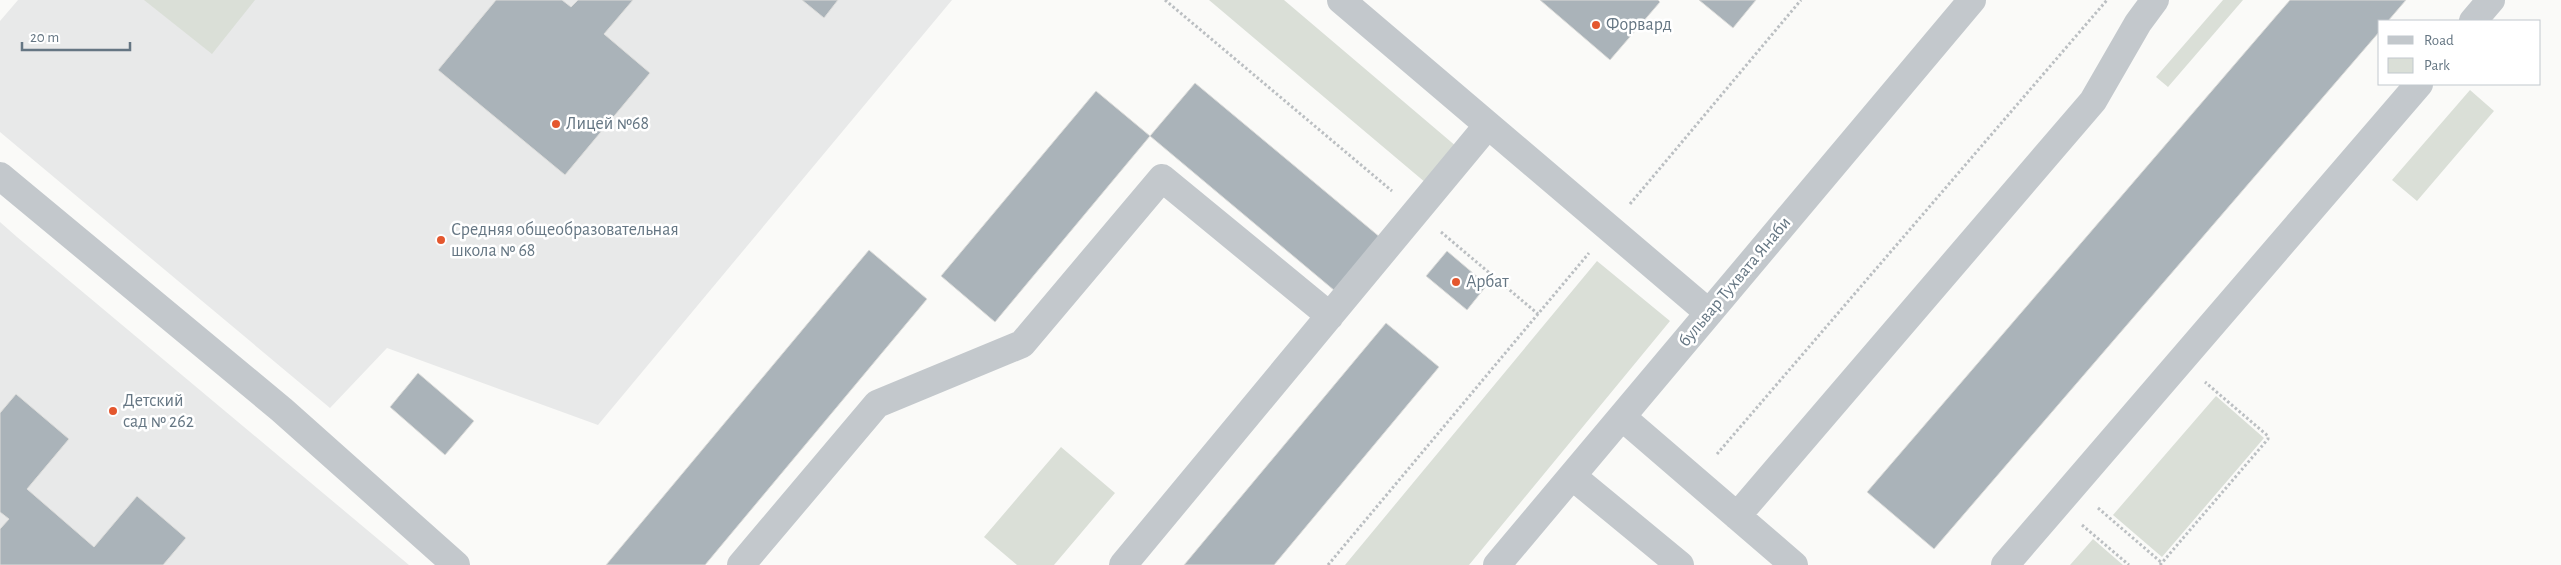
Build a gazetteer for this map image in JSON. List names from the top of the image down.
{
  "streets": {
    "street": ["бульвар Тухвата Янаби"]
  },
  "places": [
    "Форвард",
    "Лицей №68",
    "Средняя общеобразовательная школа № 68",
    "Арбат",
    "Детский сад № 262"
  ],
  "legend": ["Road", "Park"],
  "scale_bar": "20 m"
}
